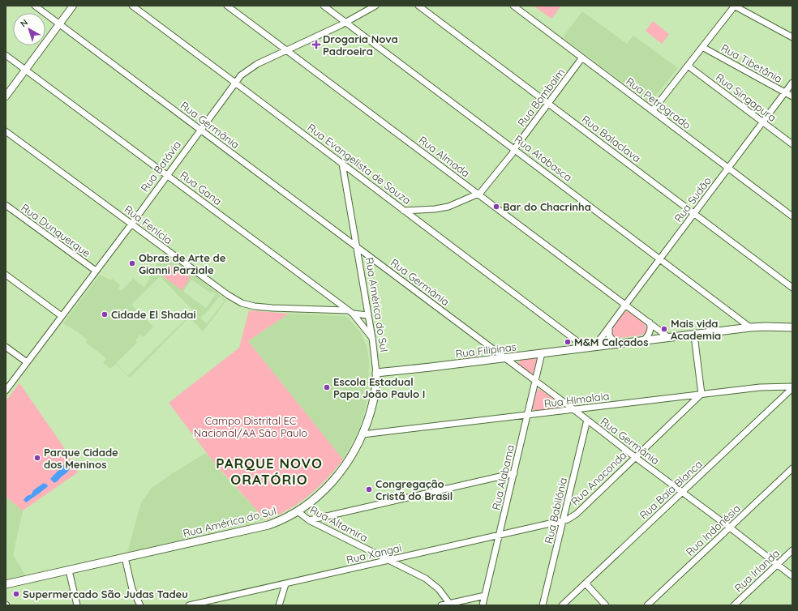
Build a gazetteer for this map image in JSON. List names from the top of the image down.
{
  "streets": {
    "main road": ["Rua América do Sul", "Rua Filipinas"],
    "street": [
      "Rua Tibetânia",
      "Rua Bombaim",
      "Rua Singapura",
      "Rua Petrogrado",
      "Rua Germânia",
      "Rua Balaclava",
      "Rua Almada",
      "Rua Atabasca",
      "Rua Evangelista de Souza",
      "Rua Batávia",
      "Rua Gana",
      "Rua Sudão",
      "Rua Fenícia",
      "Rua Dunquerque",
      "Rua Himalaia",
      "Rua Alabama",
      "Rua Anaconda",
      "Rua Baia Blanca",
      "Rua Babilônia",
      "Rua Altamira",
      "Rua Indonésia",
      "Rua Xangai",
      "Rua Irlanda"
    ]
  },
  "crossings": [
    ["Rua Tibetânia", "Rua Sudão"],
    ["Rua Bombaim", "Rua Petrogrado"],
    ["Rua Bombaim", "Rua Balaclava"],
    ["Rua Bombaim", "Rua Almada"],
    ["Rua Bombaim", "Rua Atabasca"],
    ["Rua Bombaim", "Rua Evangelista de Souza"],
    ["Rua Singapura", "Rua Sudão"],
    ["Rua Petrogrado", "Rua Sudão"],
    ["Rua Germânia", "Rua Batávia"],
    ["Rua Germânia", "Rua América do Sul"],
    ["Rua Germânia", "Rua Filipinas"],
    ["Rua Germânia", "Rua Himalaia"],
    ["Rua Germânia", "Rua Alabama"],
    ["Rua Germânia", "Rua Anaconda"],
    ["Rua Germânia", "Rua Baia Blanca"],
    ["Rua Germânia", "Rua Babilônia"],
    ["Rua Germânia", "Rua Indonésia"],
    ["Rua Germânia", "Rua Irlanda"],
    ["Rua Balaclava", "Rua Sudão"],
    ["Rua Almada", "Rua Batávia"],
    ["Rua Almada", "Rua Sudão"],
    ["Rua Atabasca", "Rua Batávia"],
    ["Rua Atabasca", "Rua Sudão"],
    ["Rua Evangelista de Souza", "Rua Batávia"],
    ["Rua Evangelista de Souza", "Rua América do Sul"],
    ["Rua Evangelista de Souza", "Rua Filipinas"],
    ["Rua Batávia", "Rua Gana"],
    ["Rua Batávia", "Rua Fenícia"],
    ["Rua Batávia", "Rua Dunquerque"],
    ["Rua Gana", "Rua Fenícia"],
    ["Rua Gana", "Rua América do Sul"],
    ["Rua América do Sul", "Rua Filipinas"],
    ["Rua América do Sul", "Rua Himalaia"],
    ["Rua América do Sul", "Rua Altamira"],
    ["Rua Filipinas", "Rua Alabama"],
    ["Rua Himalaia", "Rua Alabama"],
    ["Rua Himalaia", "Rua Anaconda"],
    ["Rua Himalaia", "Rua Baia Blanca"],
    ["Rua Alabama", "Rua Xangai"],
    ["Rua Anaconda", "Rua Babilônia"],
    ["Rua Anaconda", "Rua Xangai"],
    ["Rua Babilônia", "Rua Xangai"],
    ["Rua Altamira", "Rua Xangai"]
  ],
  "districts": ["PARQUE NOVO ORATÓRIO"],
  "parks": ["Campo Distrital EC Nacional/AA São Paulo"],
  "places": {
    "health": ["Drogaria Nova Padroeira"],
    "other": [
      "Bar do Chacrinha",
      "Obras de Arte de Gianni Parziale",
      "Cidade El Shadai",
      "Mais vida Academia",
      "M&M Calçados",
      "Escola Estadual Papa João Paulo I",
      "Parque Cidade dos Meninos",
      "Congregação Cristã do Brasil",
      "Supermercado São Judas Tadeu"
    ]
  },
  "north": "top left"
}
